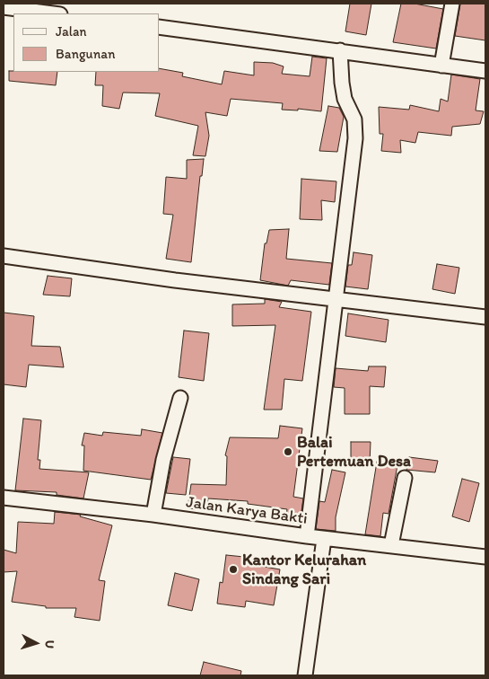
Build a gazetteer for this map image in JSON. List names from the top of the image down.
{
  "streets": {
    "street": ["Jalan Karya Bakti"]
  },
  "places": ["Balai Pertemuan Desa", "Kantor Kelurahan Sindang Sari"],
  "legend": ["Jalan", "Bangunan"],
  "north": "right"
}
